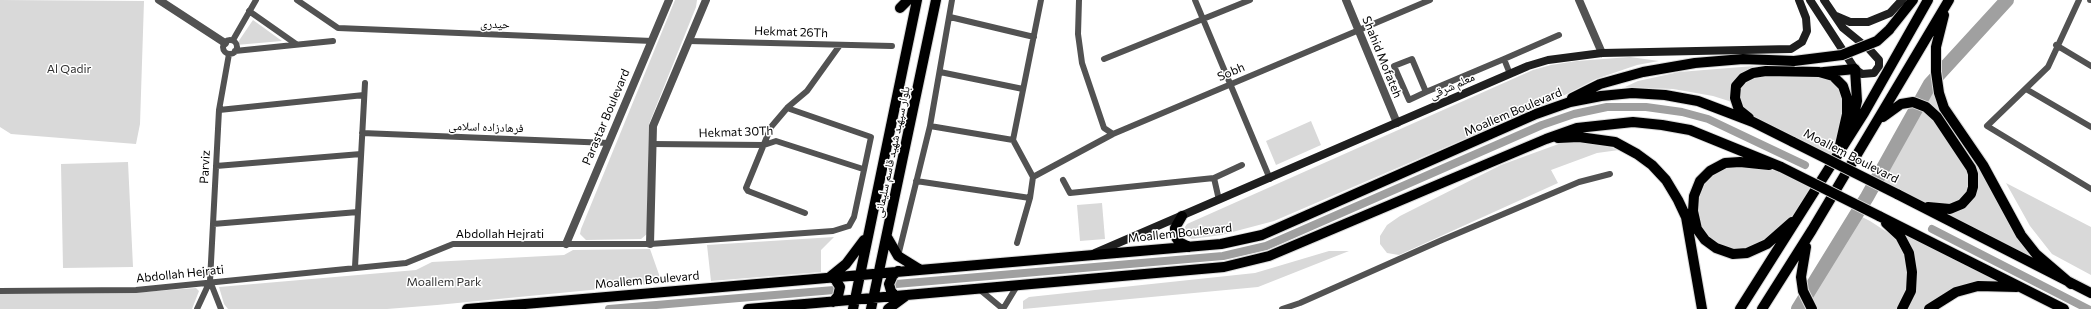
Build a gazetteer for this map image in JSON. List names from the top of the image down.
{
  "streets": {
    "main road": ["معلم شرقی", "Moallem Boulevard", "بلوار سپهبد شهید قاسم سلیمانی"],
    "street": [
      "حیدری",
      "Hekmat 26Th",
      "Shahid Mofateh",
      "Sobh",
      "Parastar Boulevard",
      "فرهادزاده اسلامی",
      "Hekmat 30Th",
      "Parviz",
      "Abdollah Hejrati"
    ]
  },
  "crossings": [
    ["حیدری", "Parastar Boulevard"],
    ["Shahid Mofateh", "Sobh"],
    ["Shahid Mofateh", "معلم شرقی"],
    ["معلم شرقی", "Moallem Boulevard"],
    ["Moallem Boulevard", "بلوار سپهبد شهید قاسم سلیمانی"],
    ["Parastar Boulevard", "فرهادزاده اسلامی"],
    ["Parastar Boulevard", "Abdollah Hejrati"],
    ["Hekmat 30Th", "Abdollah Hejrati"],
    ["Parviz", "Abdollah Hejrati"]
  ],
  "parks": ["Al Qadir", "Moallem Park"]
}
